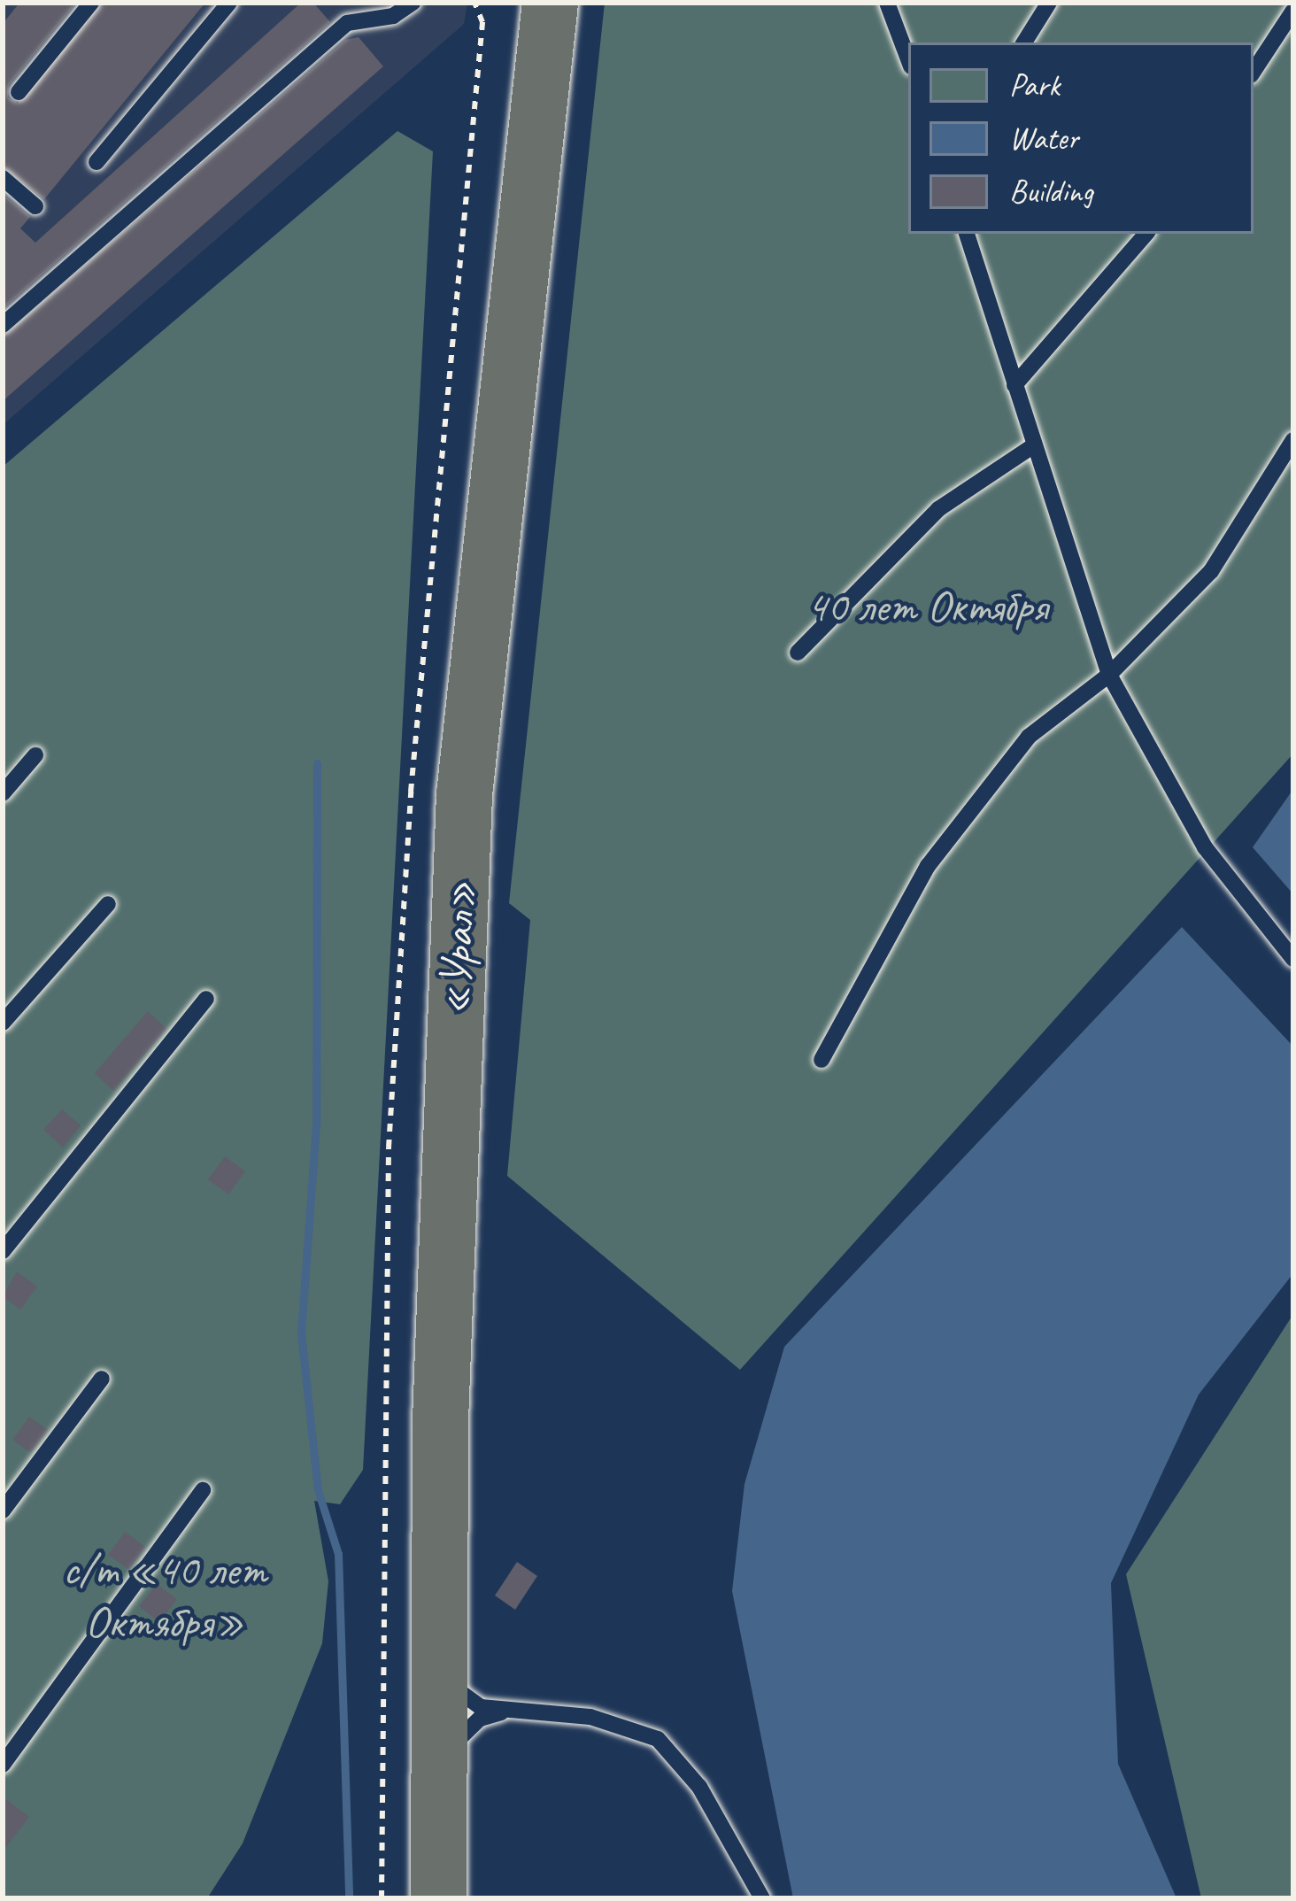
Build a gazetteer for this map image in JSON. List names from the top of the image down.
{
  "streets": {
    "highway": ["«Урал»"]
  },
  "parks": ["40 лет Октября", "с/т «40 лет Октября»"],
  "legend": ["Park", "Water", "Building"]
}
